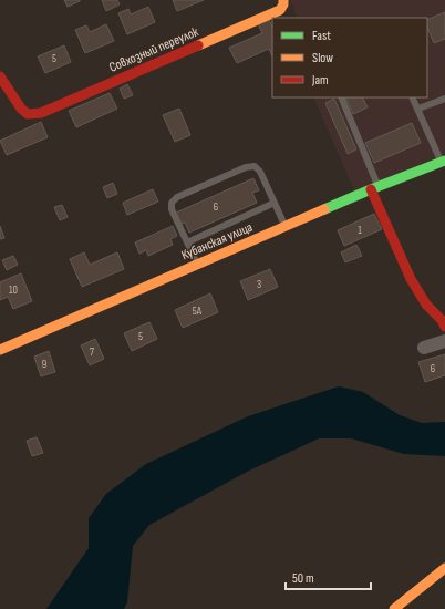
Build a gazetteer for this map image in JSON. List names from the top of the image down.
{
  "streets": {
    "street": ["Совхозный переулок", "Кубанская улица"]
  },
  "house_numbers": [
    "5",
    "6",
    "1",
    "3",
    "10",
    "5А",
    "5",
    "7",
    "9",
    "6"
  ],
  "legend": ["Fast", "Slow", "Jam"],
  "scale_bar": "50 m"
}
